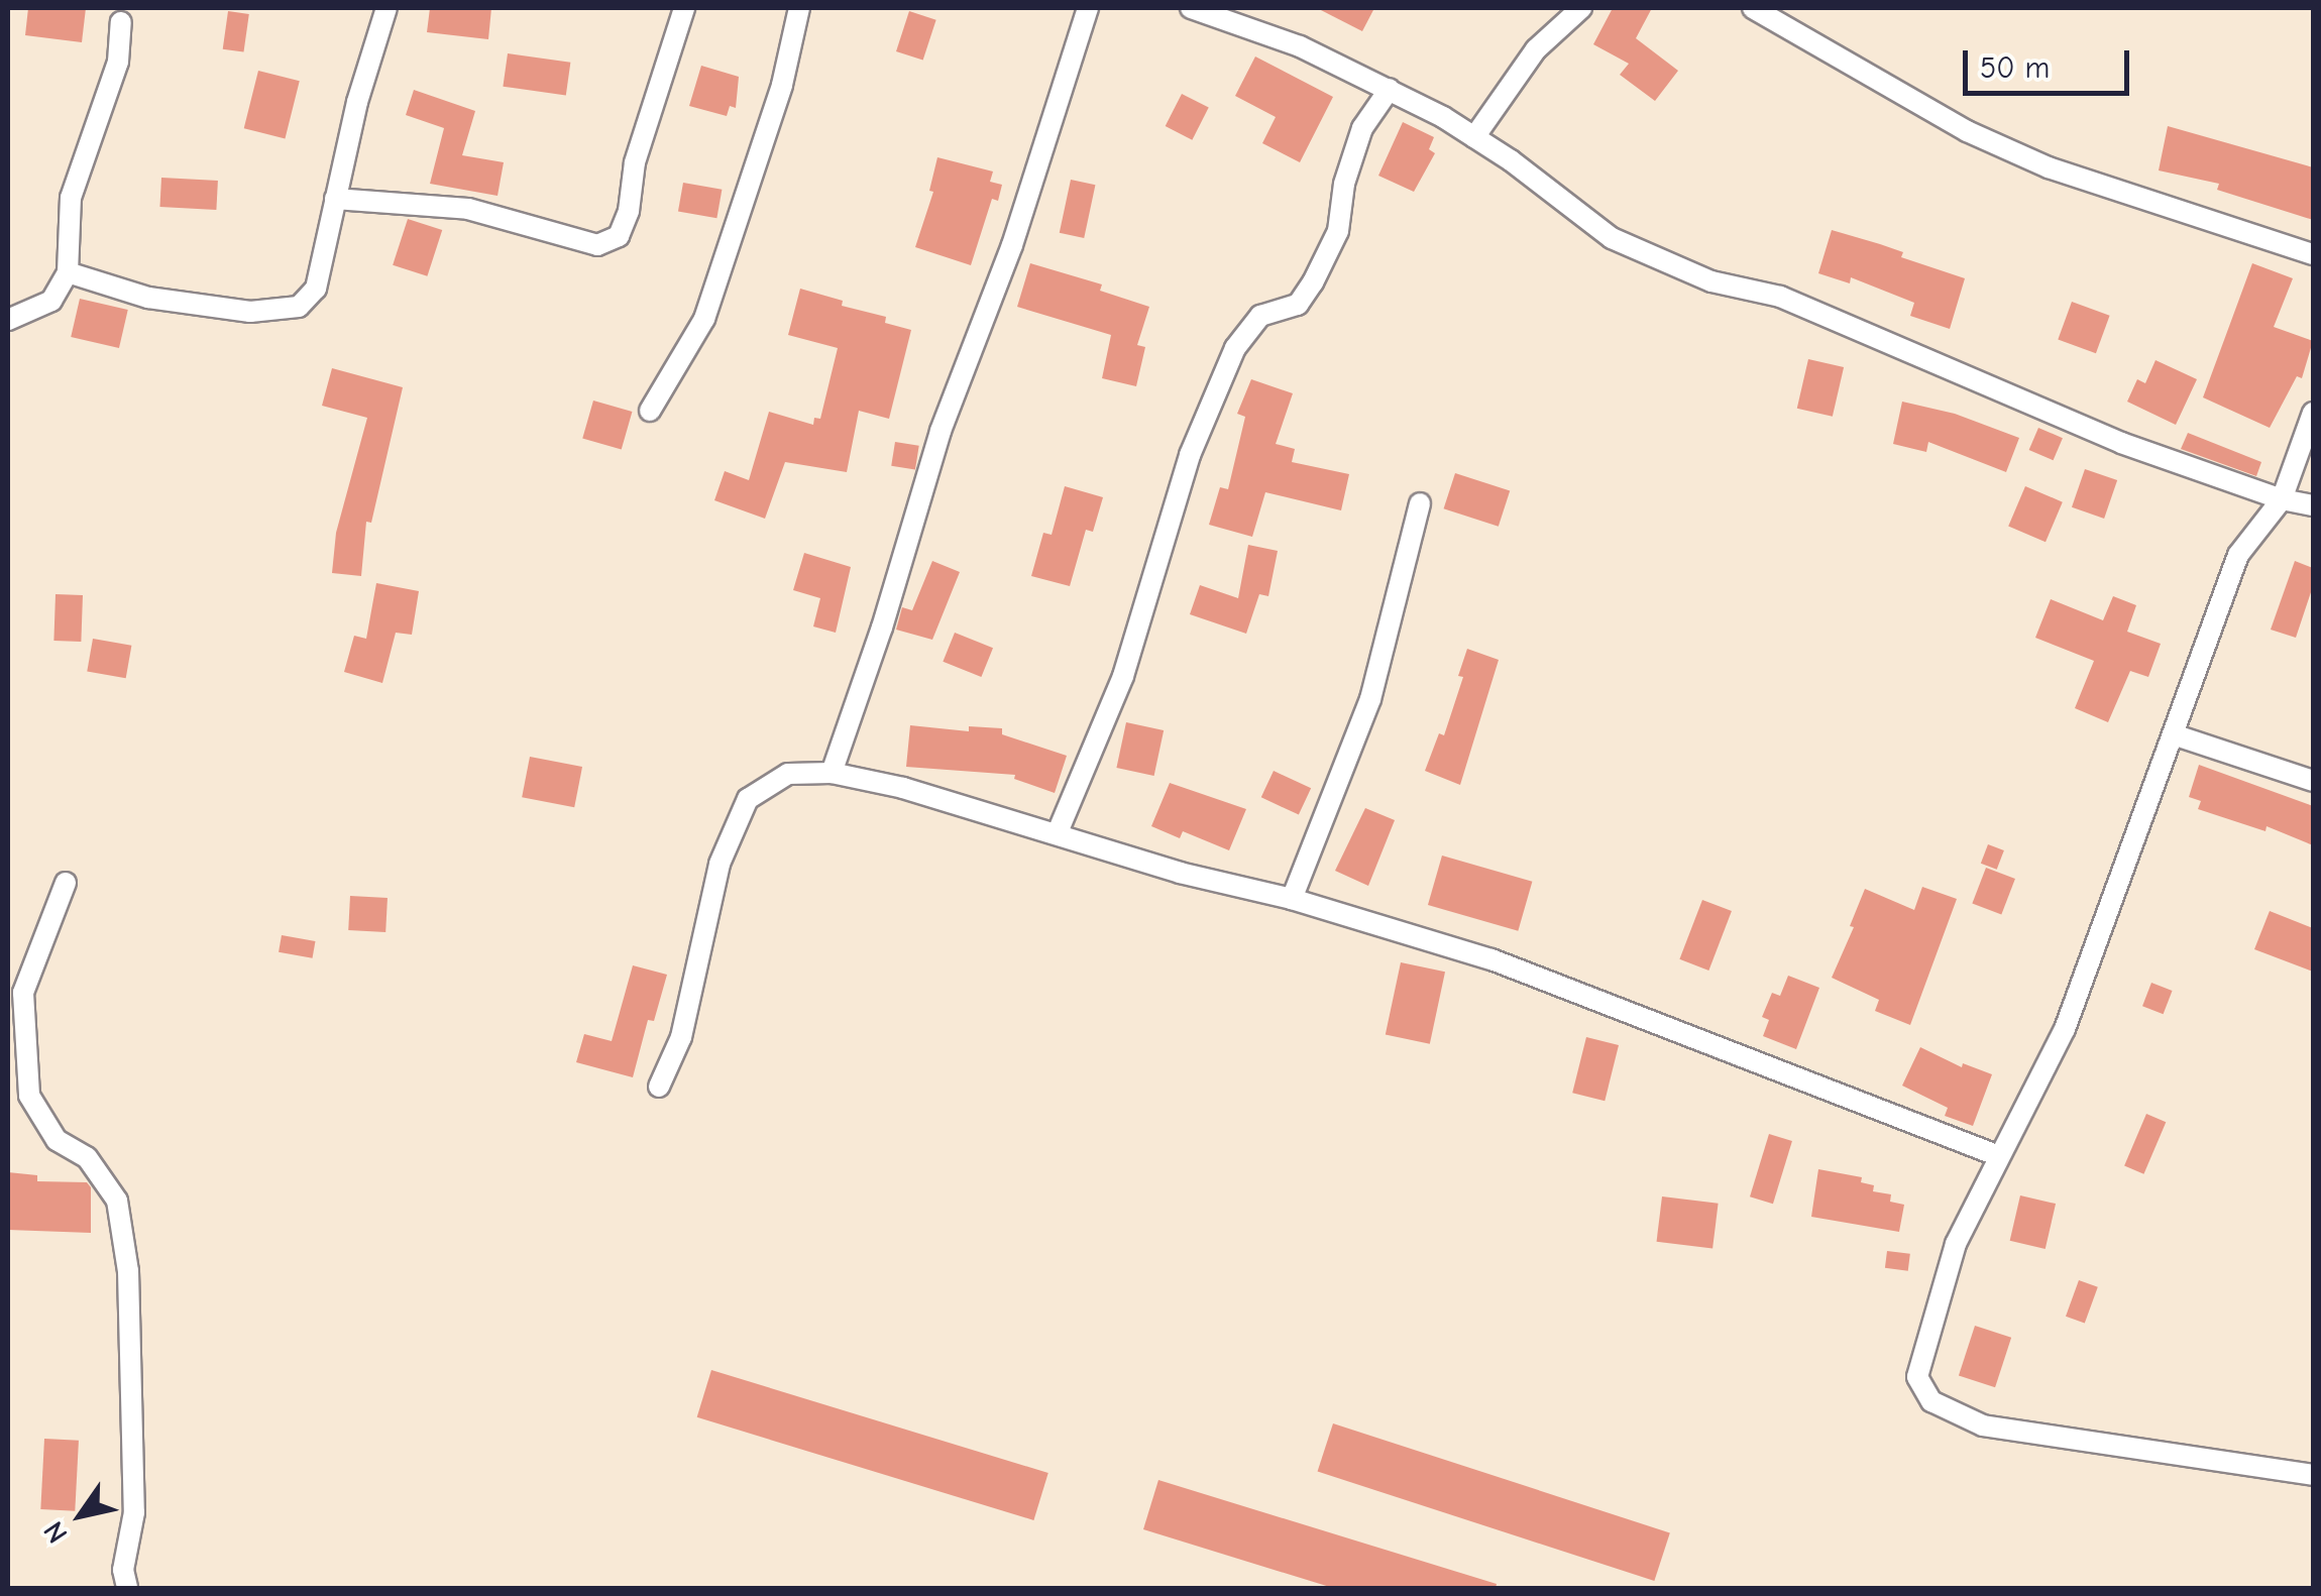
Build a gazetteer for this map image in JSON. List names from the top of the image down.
{
  "scale_bar": "50 m",
  "north": "bottom left"
}
